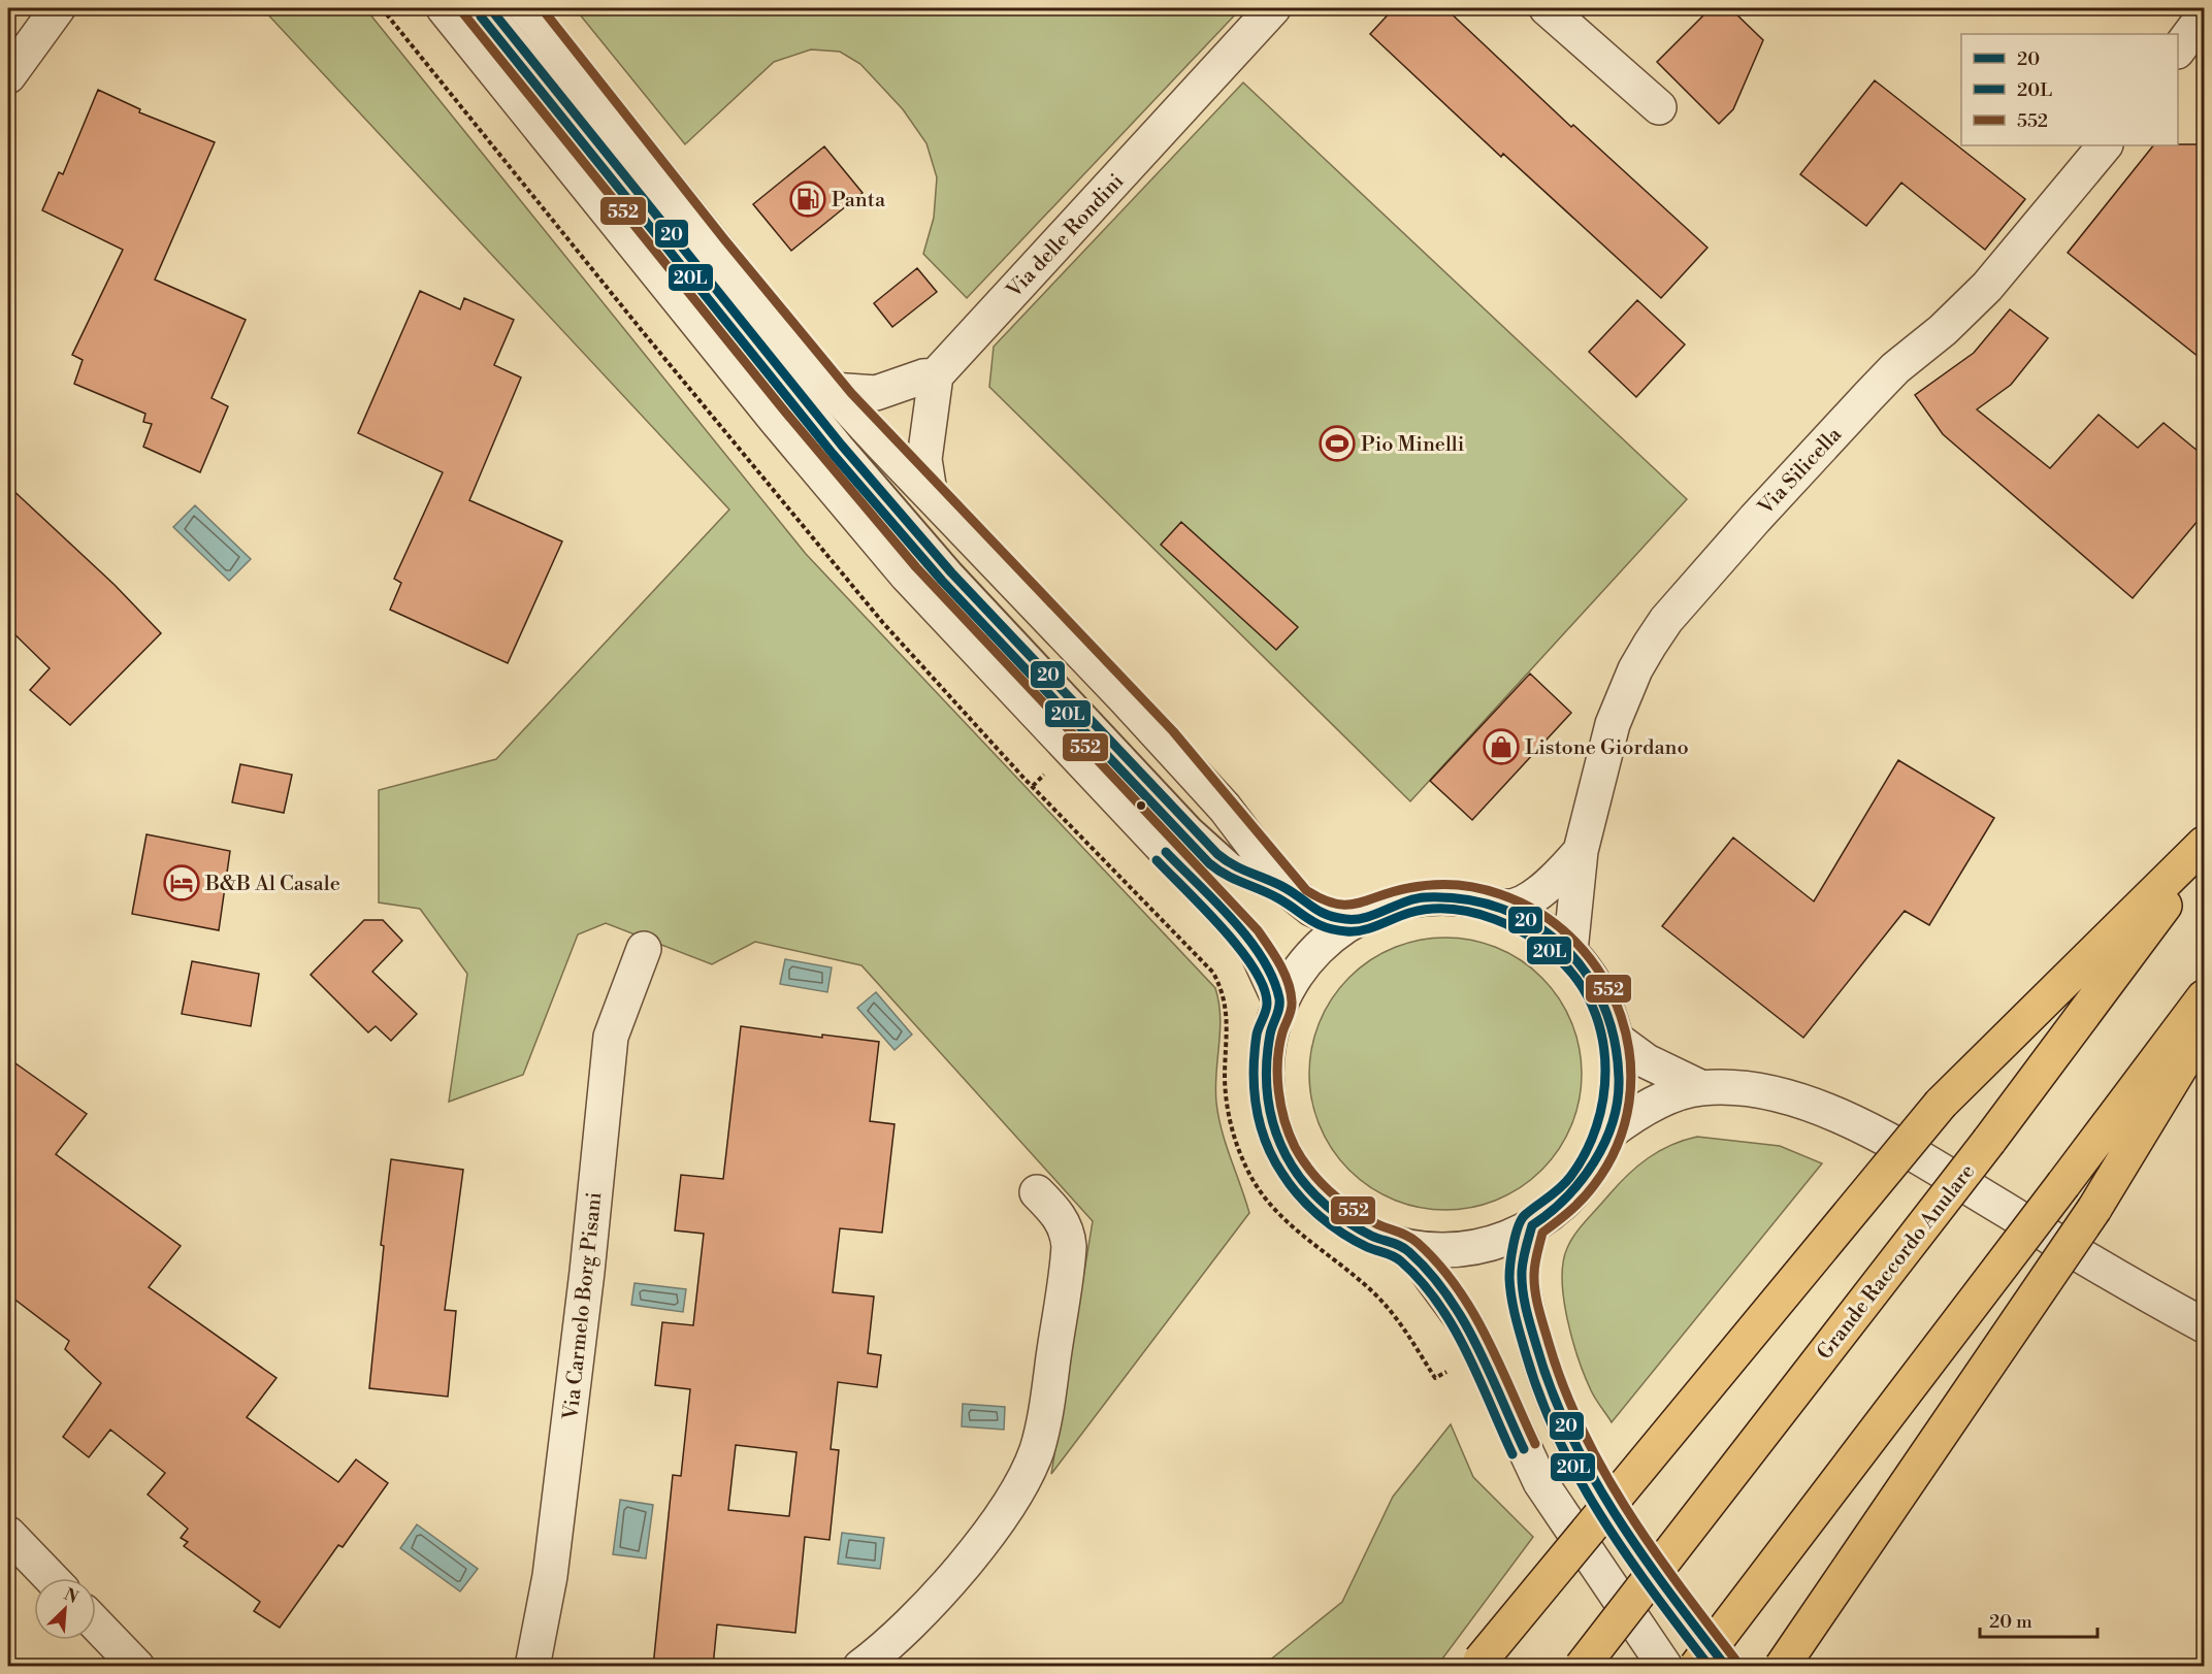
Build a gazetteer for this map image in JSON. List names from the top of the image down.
{
  "streets": {
    "highway": ["Grande Raccordo Anulare"],
    "street": ["Via delle Rondini", "Via Silicella", "Via Carmelo Borg Pisani"]
  },
  "places": {
    "fuel station": ["Panta"],
    "sports": ["Pio Minelli"],
    "shop": ["Listone Giordano"],
    "hotel": ["B&B Al Casale"]
  },
  "lines": ["transit line 20", "transit line 552", "transit line 20L"],
  "legend": ["20", "20L", "552"],
  "scale_bar": "20 m",
  "north": "top right"
}
